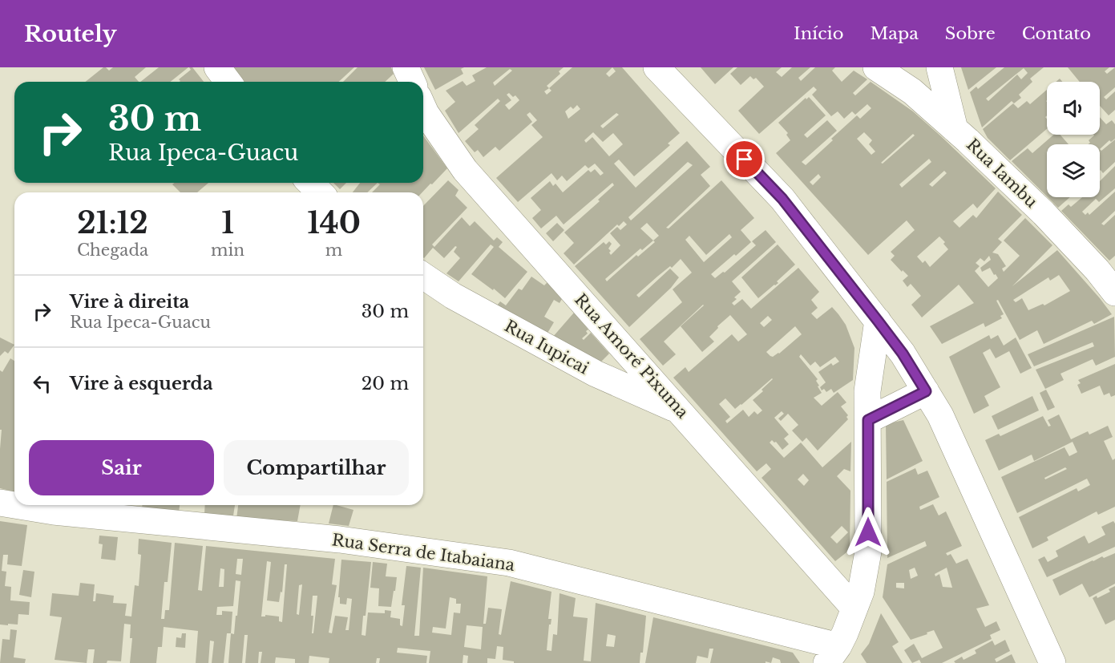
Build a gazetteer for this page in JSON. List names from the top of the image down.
{
  "streets": {
    "street": [
      "Rua Iambu",
      "Rua Iupicai",
      "Rua Amoré Pixuma",
      "Rua Serra de Itabaiana"
    ]
  },
  "crossings": [
    ["Rua Iupicai", "Rua Amoré Pixuma"]
  ],
  "page": {
    "header": "Routely",
    "nav": [
      "Início",
      "Mapa",
      "Sobre",
      "Contato"
    ],
    "turn": ["30 m", "Rua Ipeca-Guacu"],
    "eta": [
      "21:12",
      "Chegada",
      "1",
      "min",
      "140",
      "m"
    ],
    "list": [
      {
        "name": "Vire à direita",
        "note": "Rua Ipeca-Guacu",
        "value": "30 m"
      },
      {
        "name": "Vire à esquerda",
        "value": "20 m"
      }
    ],
    "buttons": ["Sair", "Compartilhar"]
  }
}
